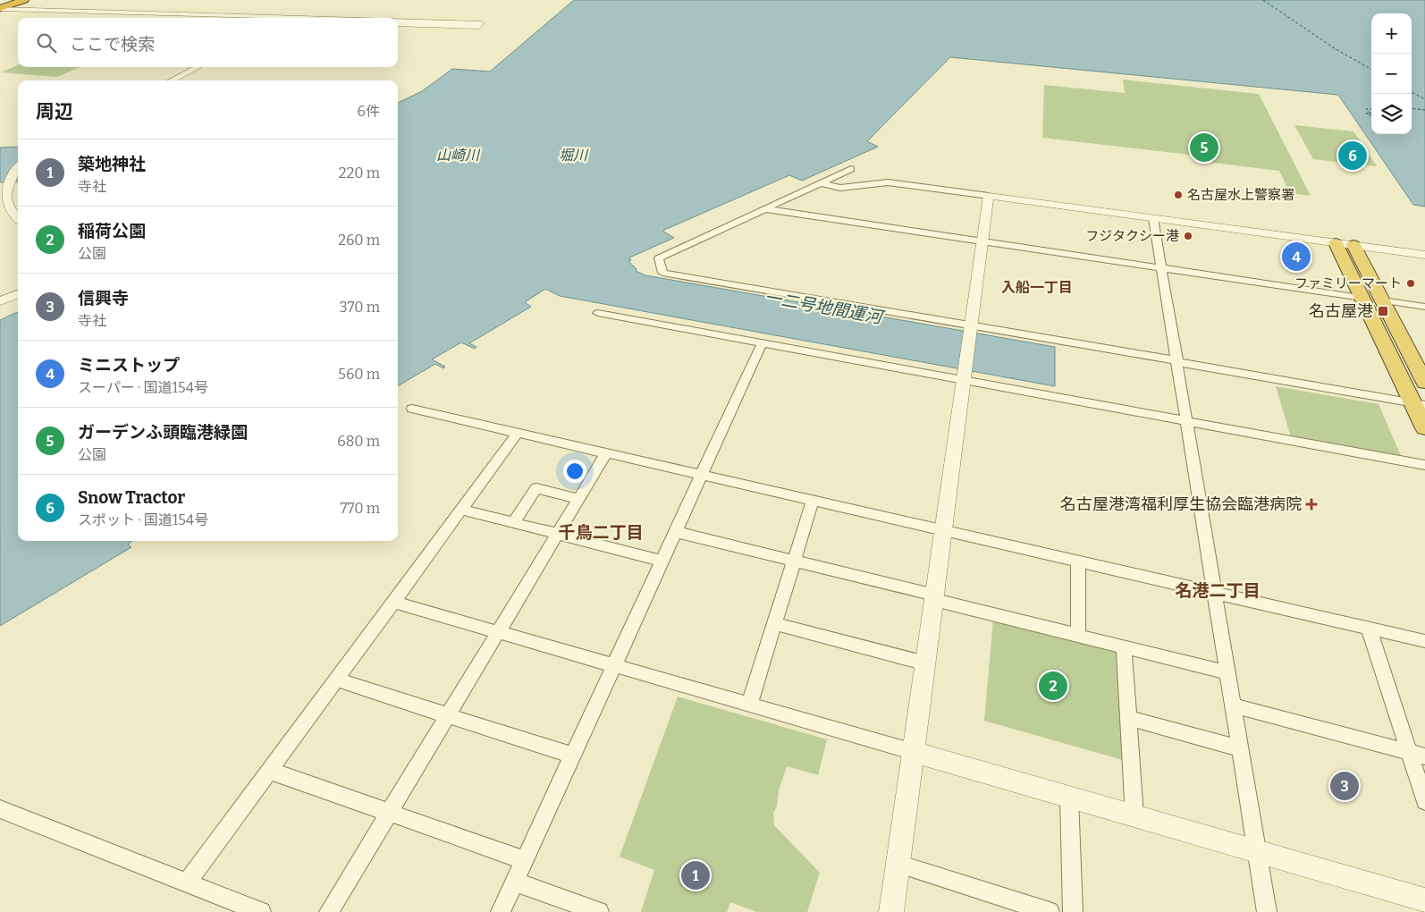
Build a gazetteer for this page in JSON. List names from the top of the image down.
{
  "districts": ["入船一丁目", "千鳥二丁目", "名港二丁目"],
  "water": ["山崎川", "堀川", "一二号地間運河"],
  "places": {
    "other": ["名古屋水上警察署", "フジタクシー港", "ファミリーマート"],
    "transit": ["名古屋港"],
    "health": ["名古屋港湾福利厚生協会臨港病院"]
  },
  "page": {
    "map_buttons": ["+", "−"],
    "search": "ここで検索",
    "heading": ["周辺", "6件"],
    "pins": [
      "5",
      "6",
      "4",
      "2",
      "3",
      "1"
    ],
    "list": [
      {
        "mark": "1",
        "name": "築地神社",
        "note": "寺社",
        "value": "220 m"
      },
      {
        "mark": "2",
        "name": "稲荷公園",
        "note": "公園",
        "value": "260 m"
      },
      {
        "mark": "3",
        "name": "信興寺",
        "note": "寺社",
        "value": "370 m"
      },
      {
        "mark": "4",
        "name": "ミニストップ",
        "note": "スーパー · 国道154号",
        "value": "560 m"
      },
      {
        "mark": "5",
        "name": "ガーデンふ頭臨港緑園",
        "note": "公園",
        "value": "680 m"
      },
      {
        "mark": "6",
        "name": "Snow Tractor",
        "note": "スポット · 国道154号",
        "value": "770 m"
      }
    ]
  }
}
